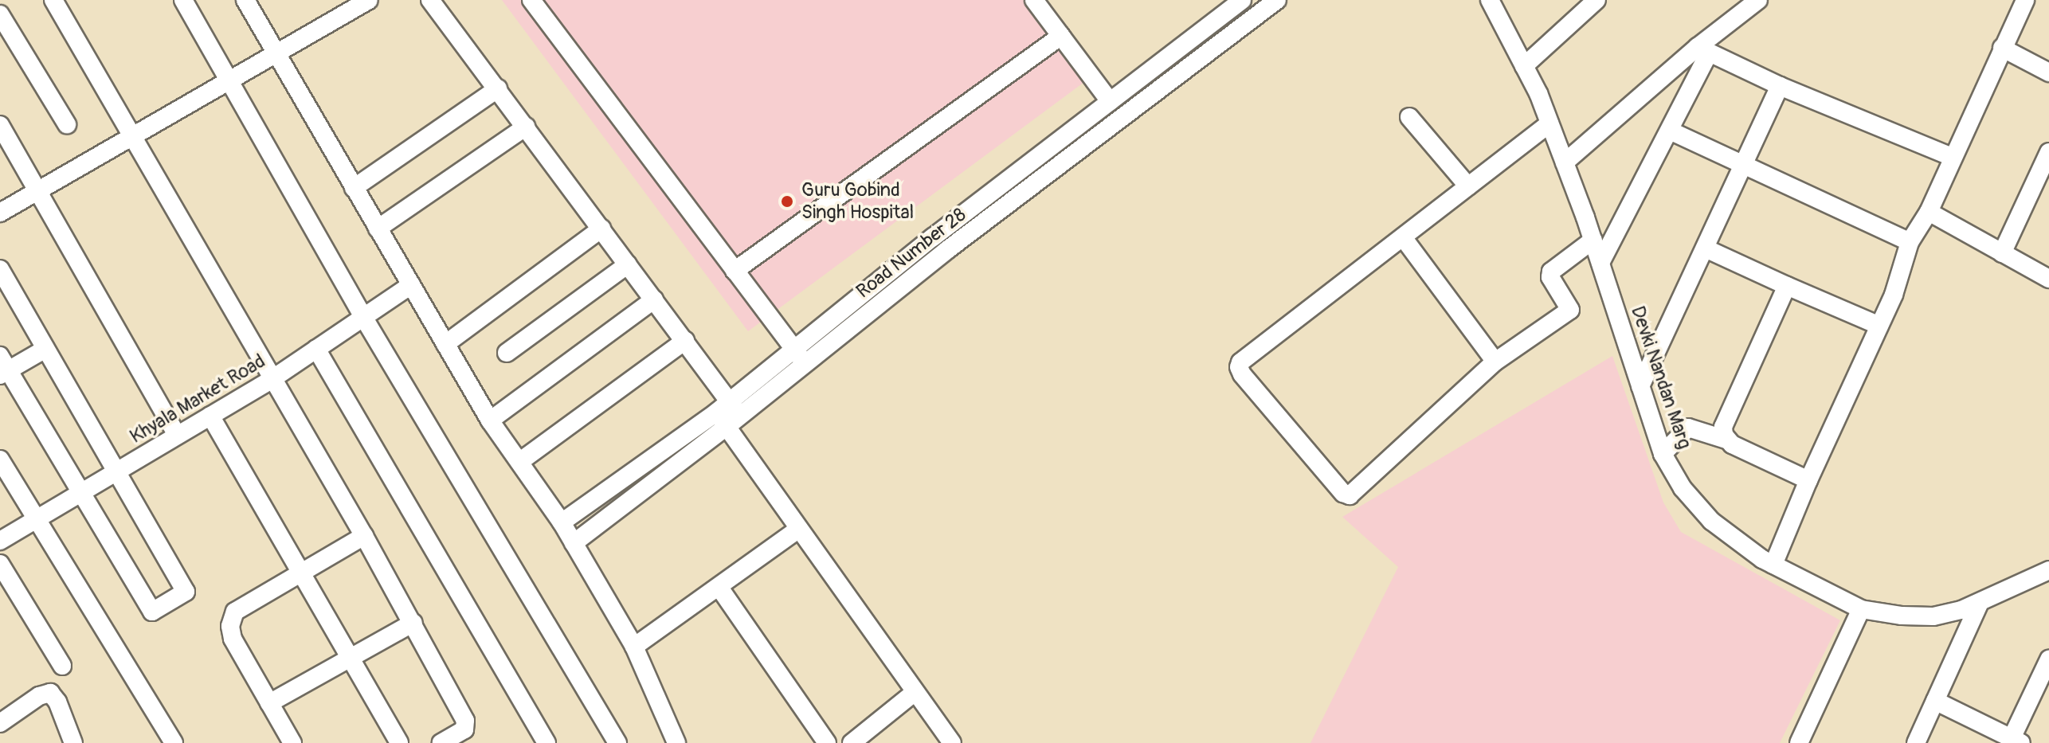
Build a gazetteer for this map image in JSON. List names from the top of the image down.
{
  "streets": {
    "street": ["Road Number 28", "Devki Nandan Marg", "Khyala Market Road"]
  },
  "places": ["Guru Gobind Singh Hospital"]
}
